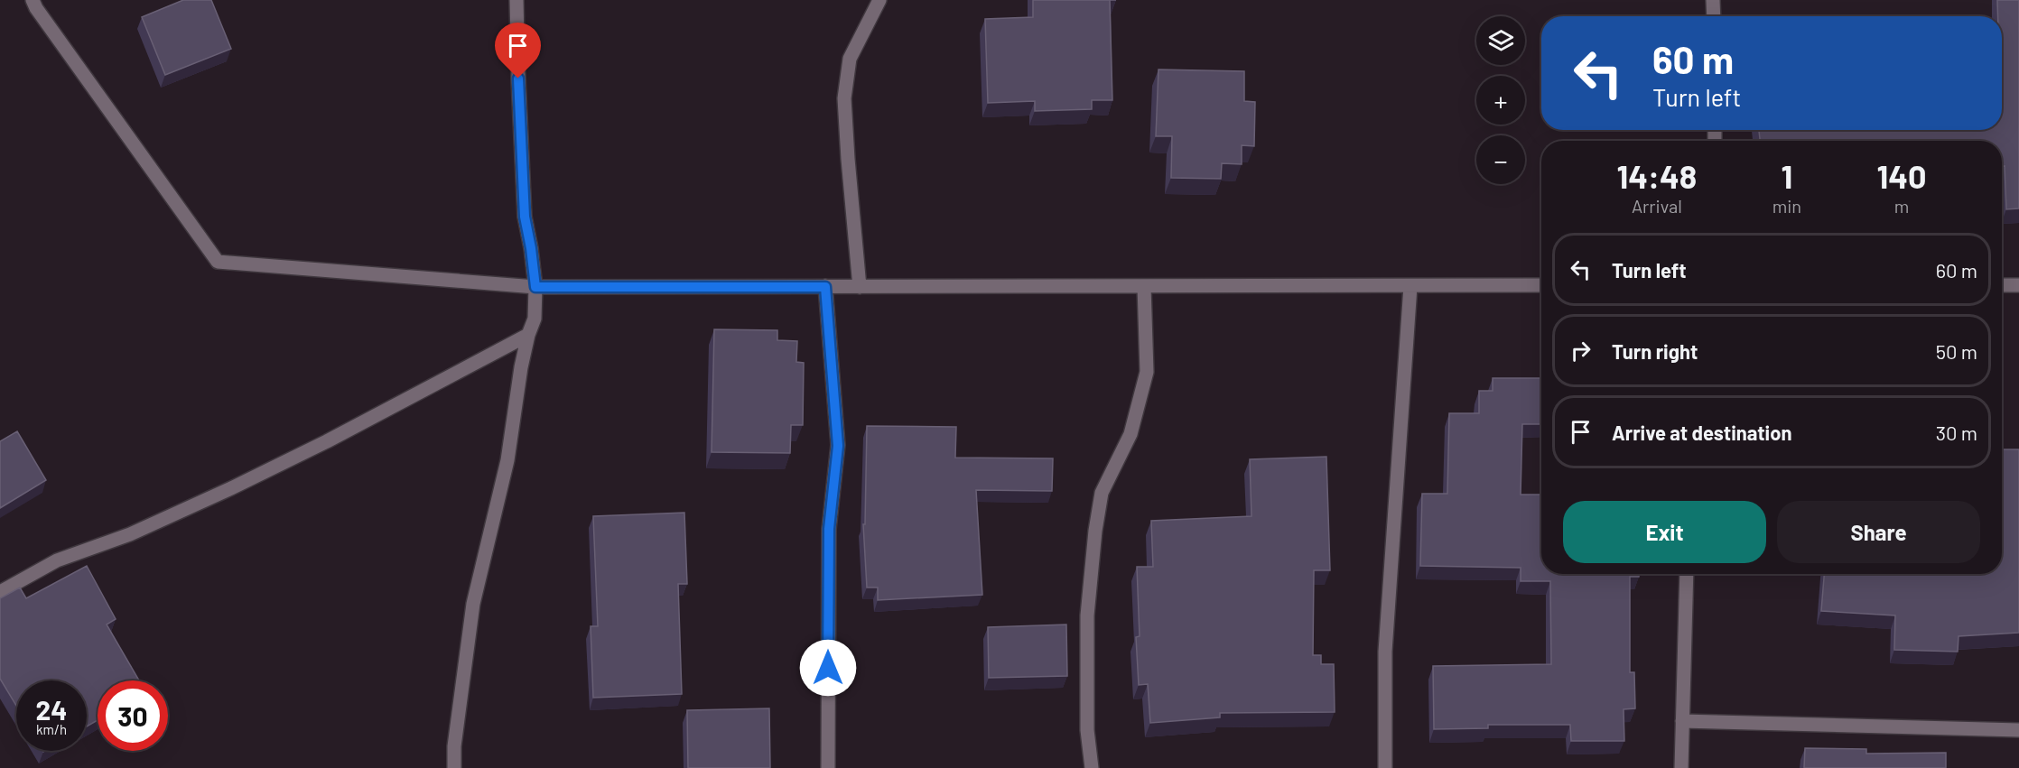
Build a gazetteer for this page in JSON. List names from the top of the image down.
{
  "page": {
    "map_buttons": ["+", "−"],
    "turn": ["60 m", "Turn left"],
    "eta": [
      "14:48",
      "Arrival",
      "1",
      "min",
      "140",
      "m"
    ],
    "list": [
      {
        "name": "Turn left",
        "value": "60 m"
      },
      {
        "name": "Turn right",
        "value": "50 m"
      },
      {
        "name": "Arrive at destination",
        "value": "30 m"
      }
    ],
    "buttons": ["Exit", "Share"],
    "speed": "24 km/h",
    "limit": "30"
  }
}
